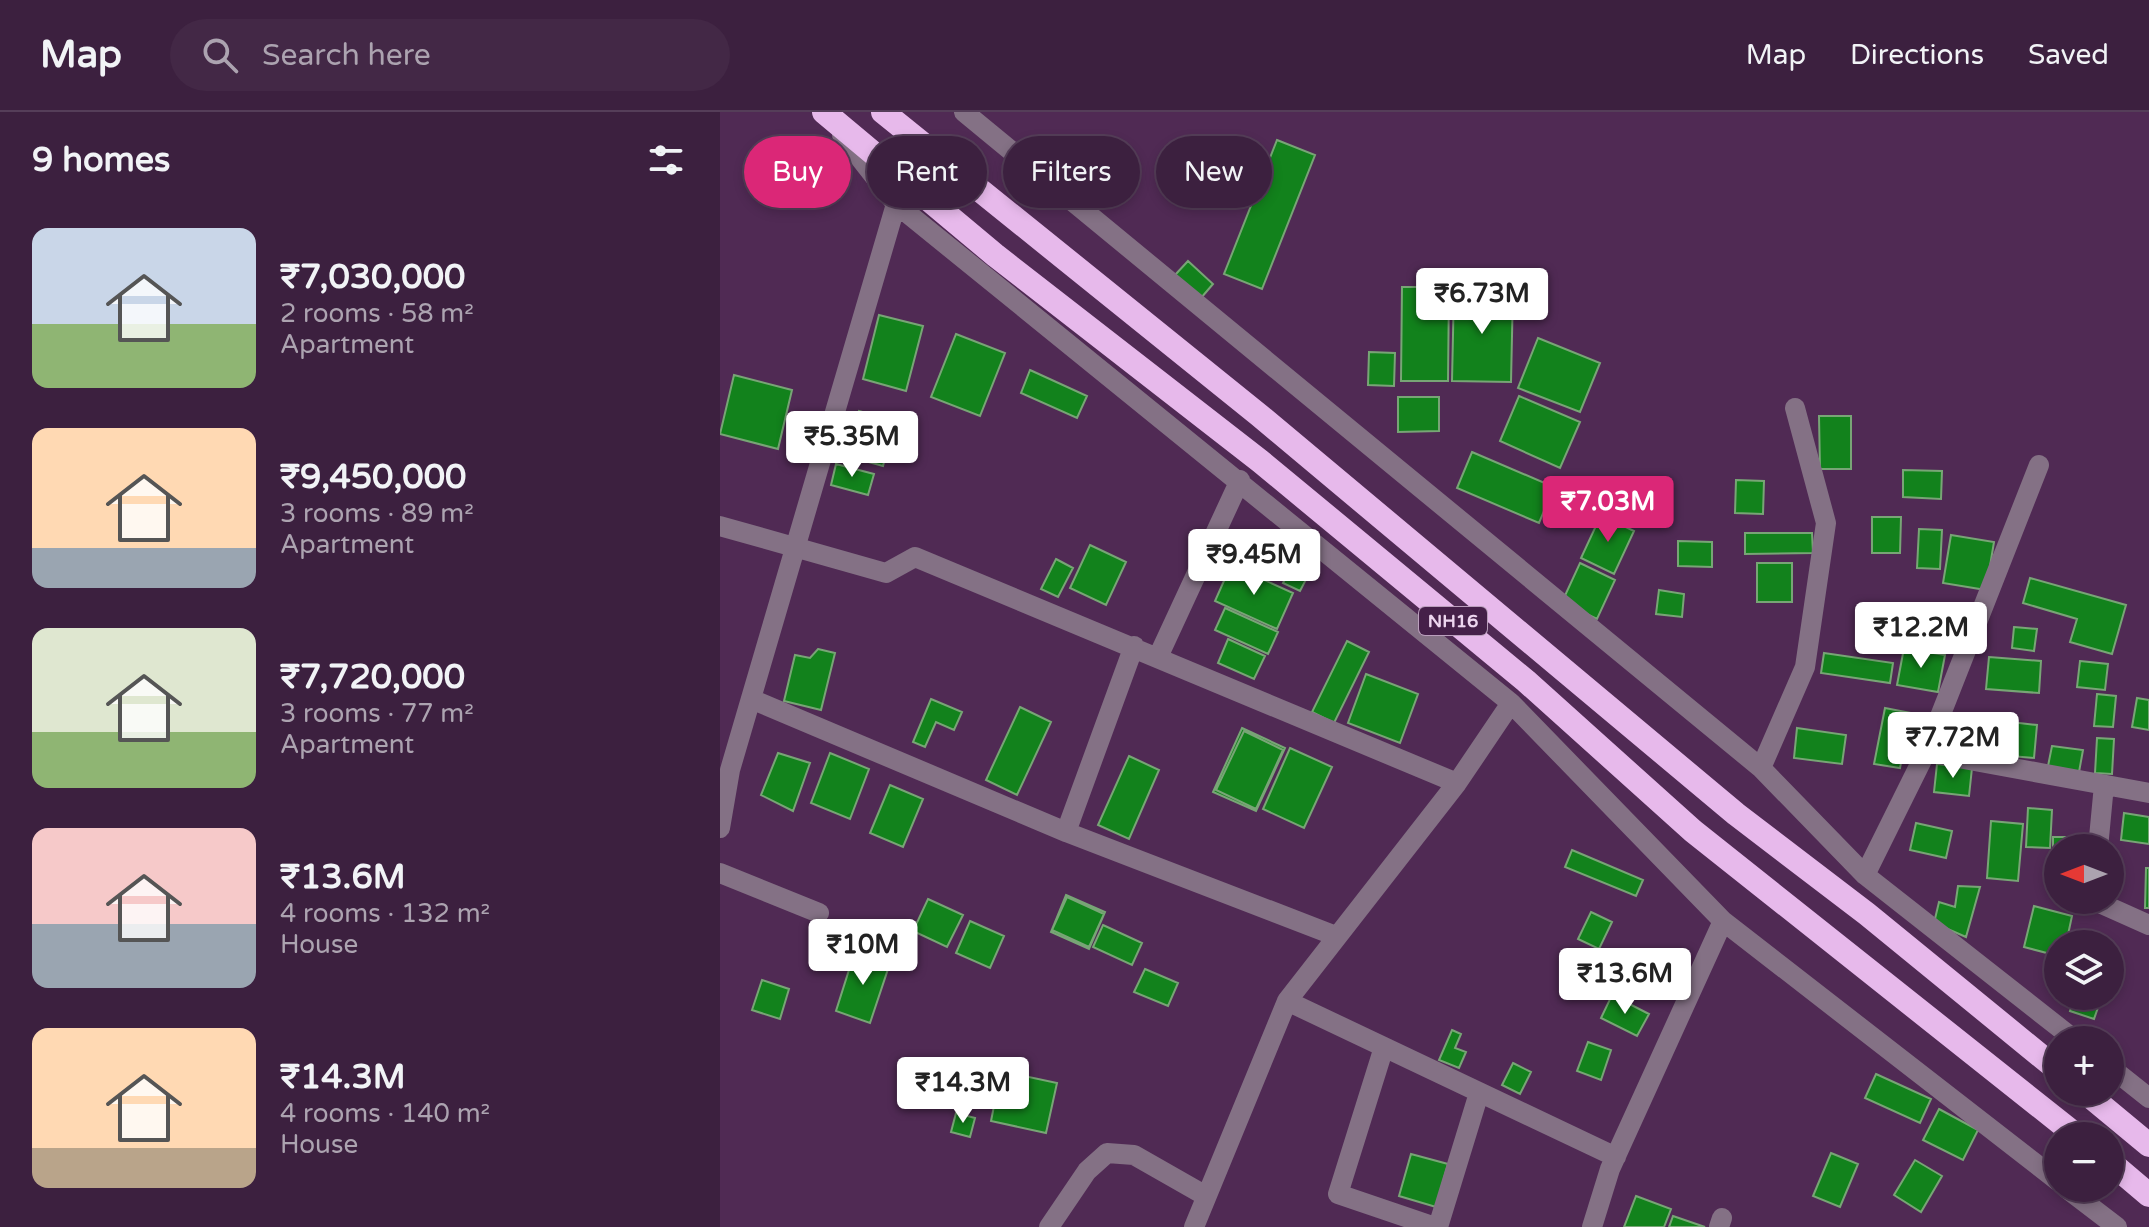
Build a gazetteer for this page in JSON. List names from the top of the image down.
{
  "streets": {
    "highway": ["NH16"]
  },
  "north": "left",
  "page": {
    "header": "Map",
    "search": "Search here",
    "nav": ["Map", "Directions", "Saved"],
    "heading": "9 homes",
    "chip": [
      "Buy",
      "Rent",
      "Filters",
      "New"
    ],
    "list": [
      {
        "name": "₹7,030,000",
        "note": "2 rooms · 58 m² · Apartment"
      },
      {
        "name": "₹9,450,000",
        "note": "3 rooms · 89 m² · Apartment"
      },
      {
        "name": "₹7,720,000",
        "note": "3 rooms · 77 m² · Apartment"
      },
      {
        "name": "₹13.6M",
        "note": "4 rooms · 132 m² · House"
      },
      {
        "name": "₹14.3M",
        "note": "4 rooms · 140 m² · House"
      }
    ],
    "price": [
      "₹6.73M",
      "₹5.35M",
      "₹7.03M",
      "₹9.45M",
      "₹12.2M",
      "₹7.72M",
      "₹10M",
      "₹13.6M",
      "₹14.3M"
    ],
    "map_buttons": ["+", "−"]
  }
}
